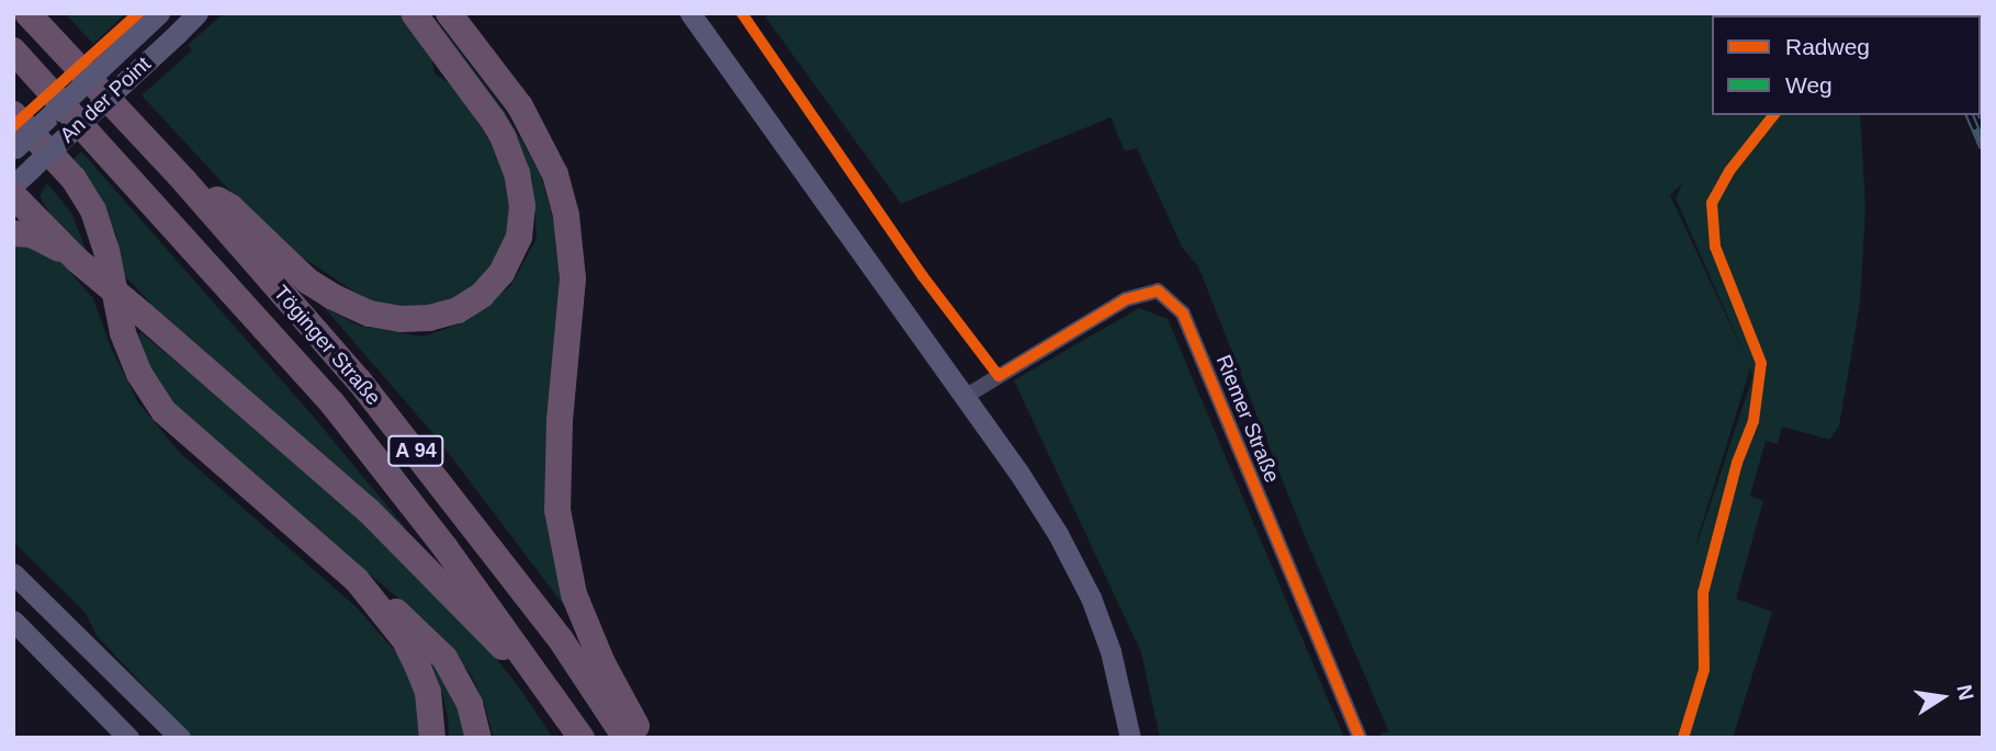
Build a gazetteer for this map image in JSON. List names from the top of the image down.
{
  "streets": {
    "highway": ["Töginger Straße", "A 94"],
    "main road": ["An der Point"],
    "street": ["Riemer Straße"]
  },
  "legend": ["Radweg", "Weg"],
  "north": "right"
}
